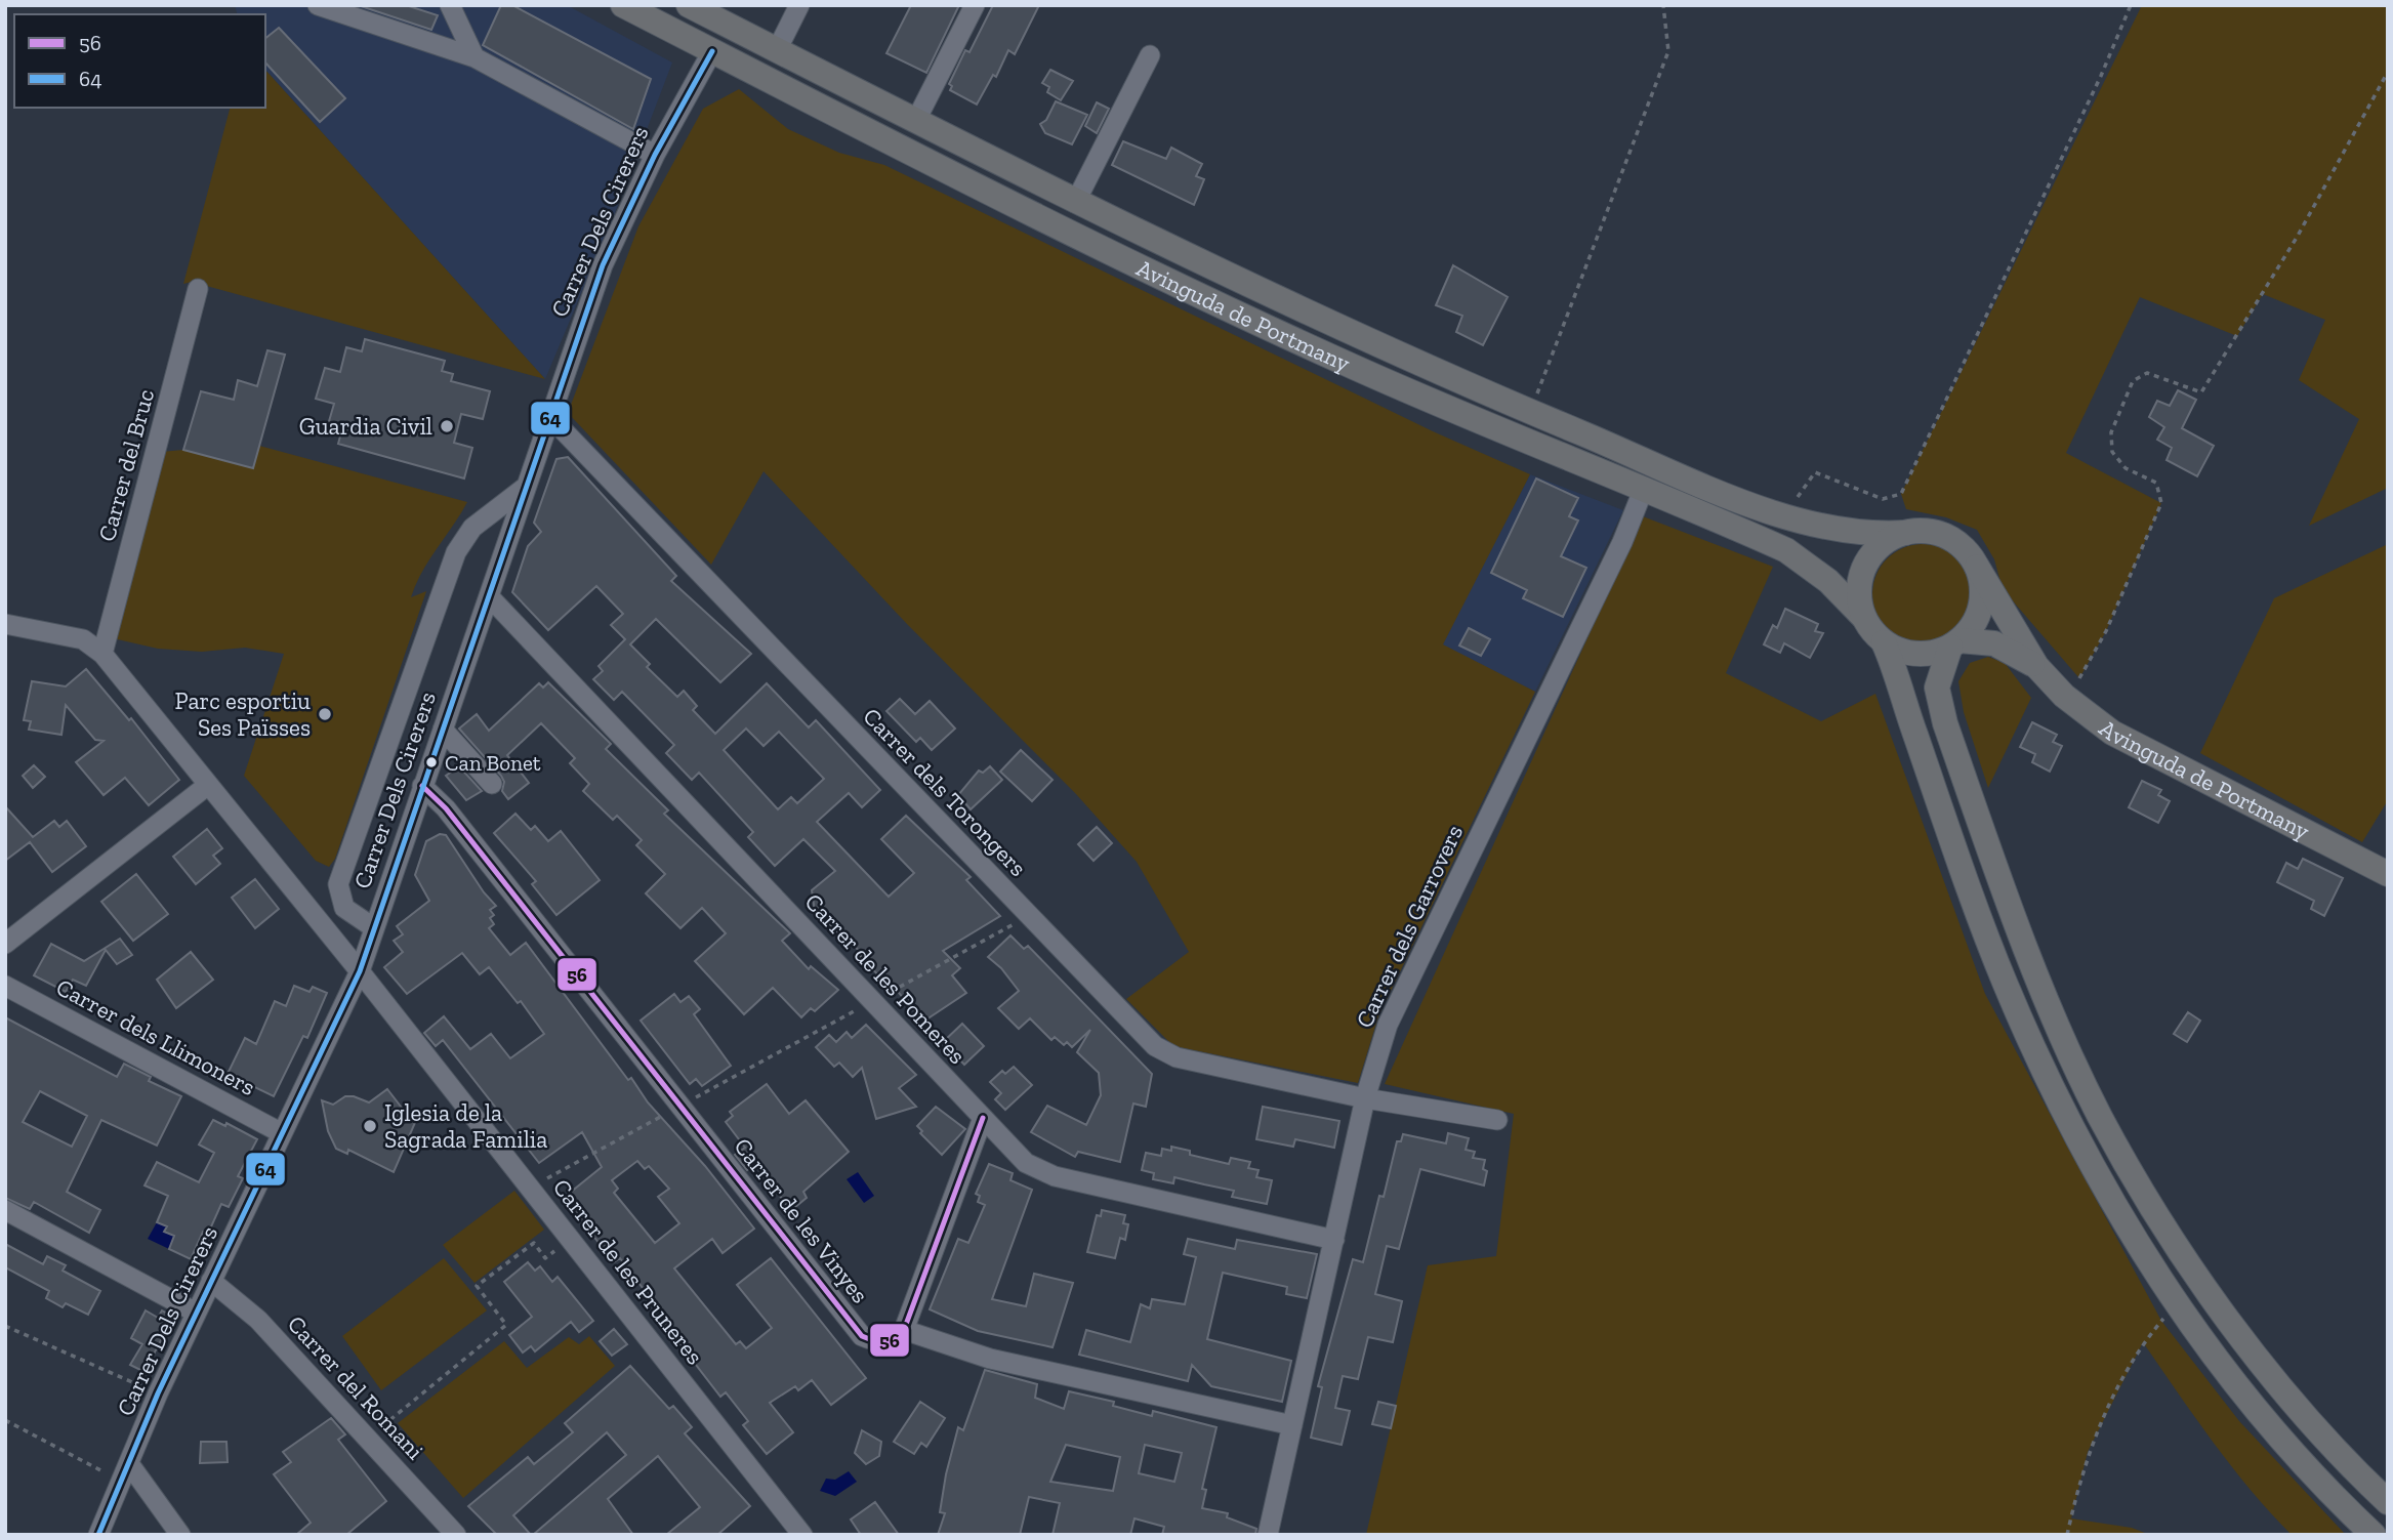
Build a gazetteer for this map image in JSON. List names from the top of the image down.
{
  "streets": {
    "main road": ["Avinguda de Portmany"],
    "street": [
      "Carrer Dels Cirerers",
      "Carrer del Bruc",
      "Carrer dels Torongers",
      "Carrer dels Garrovers",
      "Carrer de les Pomeres",
      "Carrer dels Llimoners",
      "Carrer de les Vinyes",
      "Carrer de les Pruneres",
      "Carrer del Romani"
    ]
  },
  "crossings": [
    ["Carrer Dels Cirerers", "Avinguda de Portmany"],
    ["Carrer Dels Cirerers", "Carrer dels Torongers"],
    ["Carrer Dels Cirerers", "Carrer de les Pomeres"],
    ["Carrer Dels Cirerers", "Carrer dels Llimoners"],
    ["Carrer Dels Cirerers", "Carrer de les Vinyes"],
    ["Carrer Dels Cirerers", "Carrer de les Pruneres"],
    ["Carrer Dels Cirerers", "Carrer del Romani"],
    ["Avinguda de Portmany", "Carrer dels Garrovers"],
    ["Carrer del Bruc", "Carrer de les Pruneres"],
    ["Carrer dels Torongers", "Carrer dels Garrovers"],
    ["Carrer dels Garrovers", "Carrer de les Pomeres"]
  ],
  "places": [
    "Guardia Civil",
    "Parc esportiu Ses Païsses",
    "Can Bonet",
    "Iglesia de la Sagrada Familia"
  ],
  "lines": ["transit line 64", "transit line 56"],
  "legend": ["56", "64"]
}
